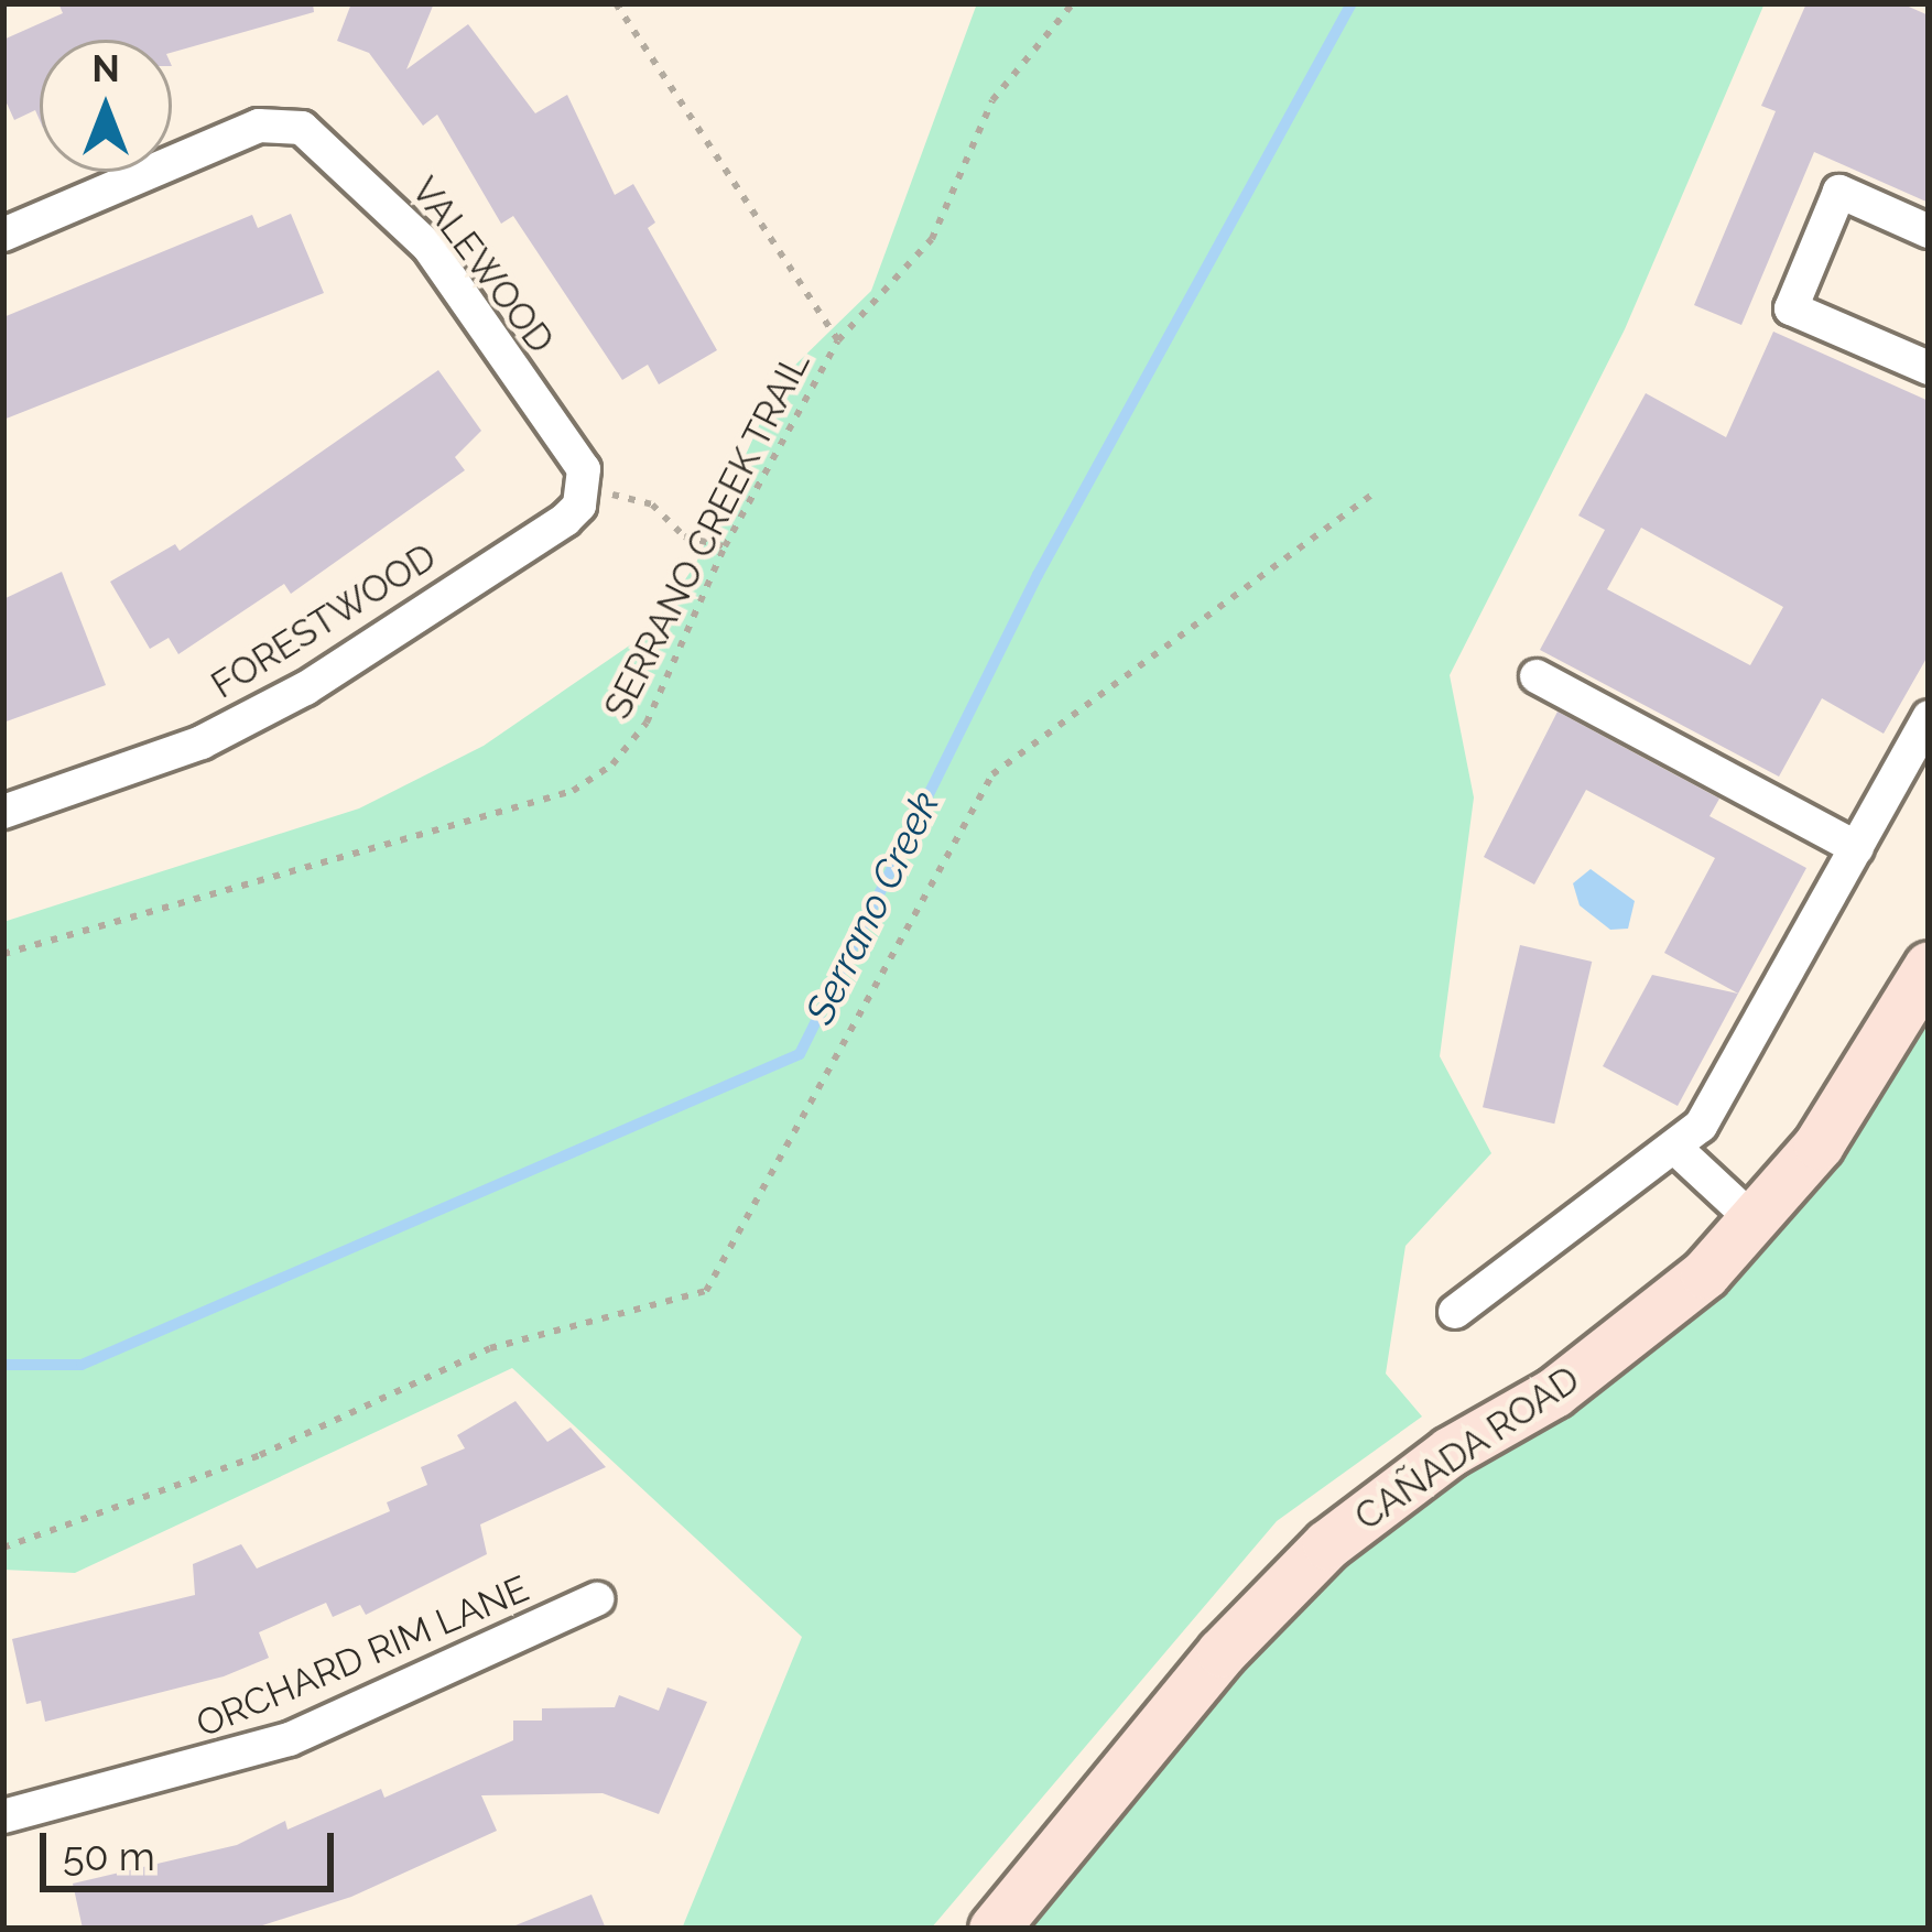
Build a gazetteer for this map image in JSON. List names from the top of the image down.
{
  "streets": {
    "street": [
      "VALEWOOD",
      "FORESTWOOD",
      "CAÑADA ROAD",
      "ORCHARD RIM LANE"
    ],
    "path": ["SERRANO CREEK TRAIL"]
  },
  "crossings": [
    ["VALEWOOD", "FORESTWOOD"]
  ],
  "water": ["Serrano Creek"],
  "scale_bar": "50 m",
  "north": "top"
}
